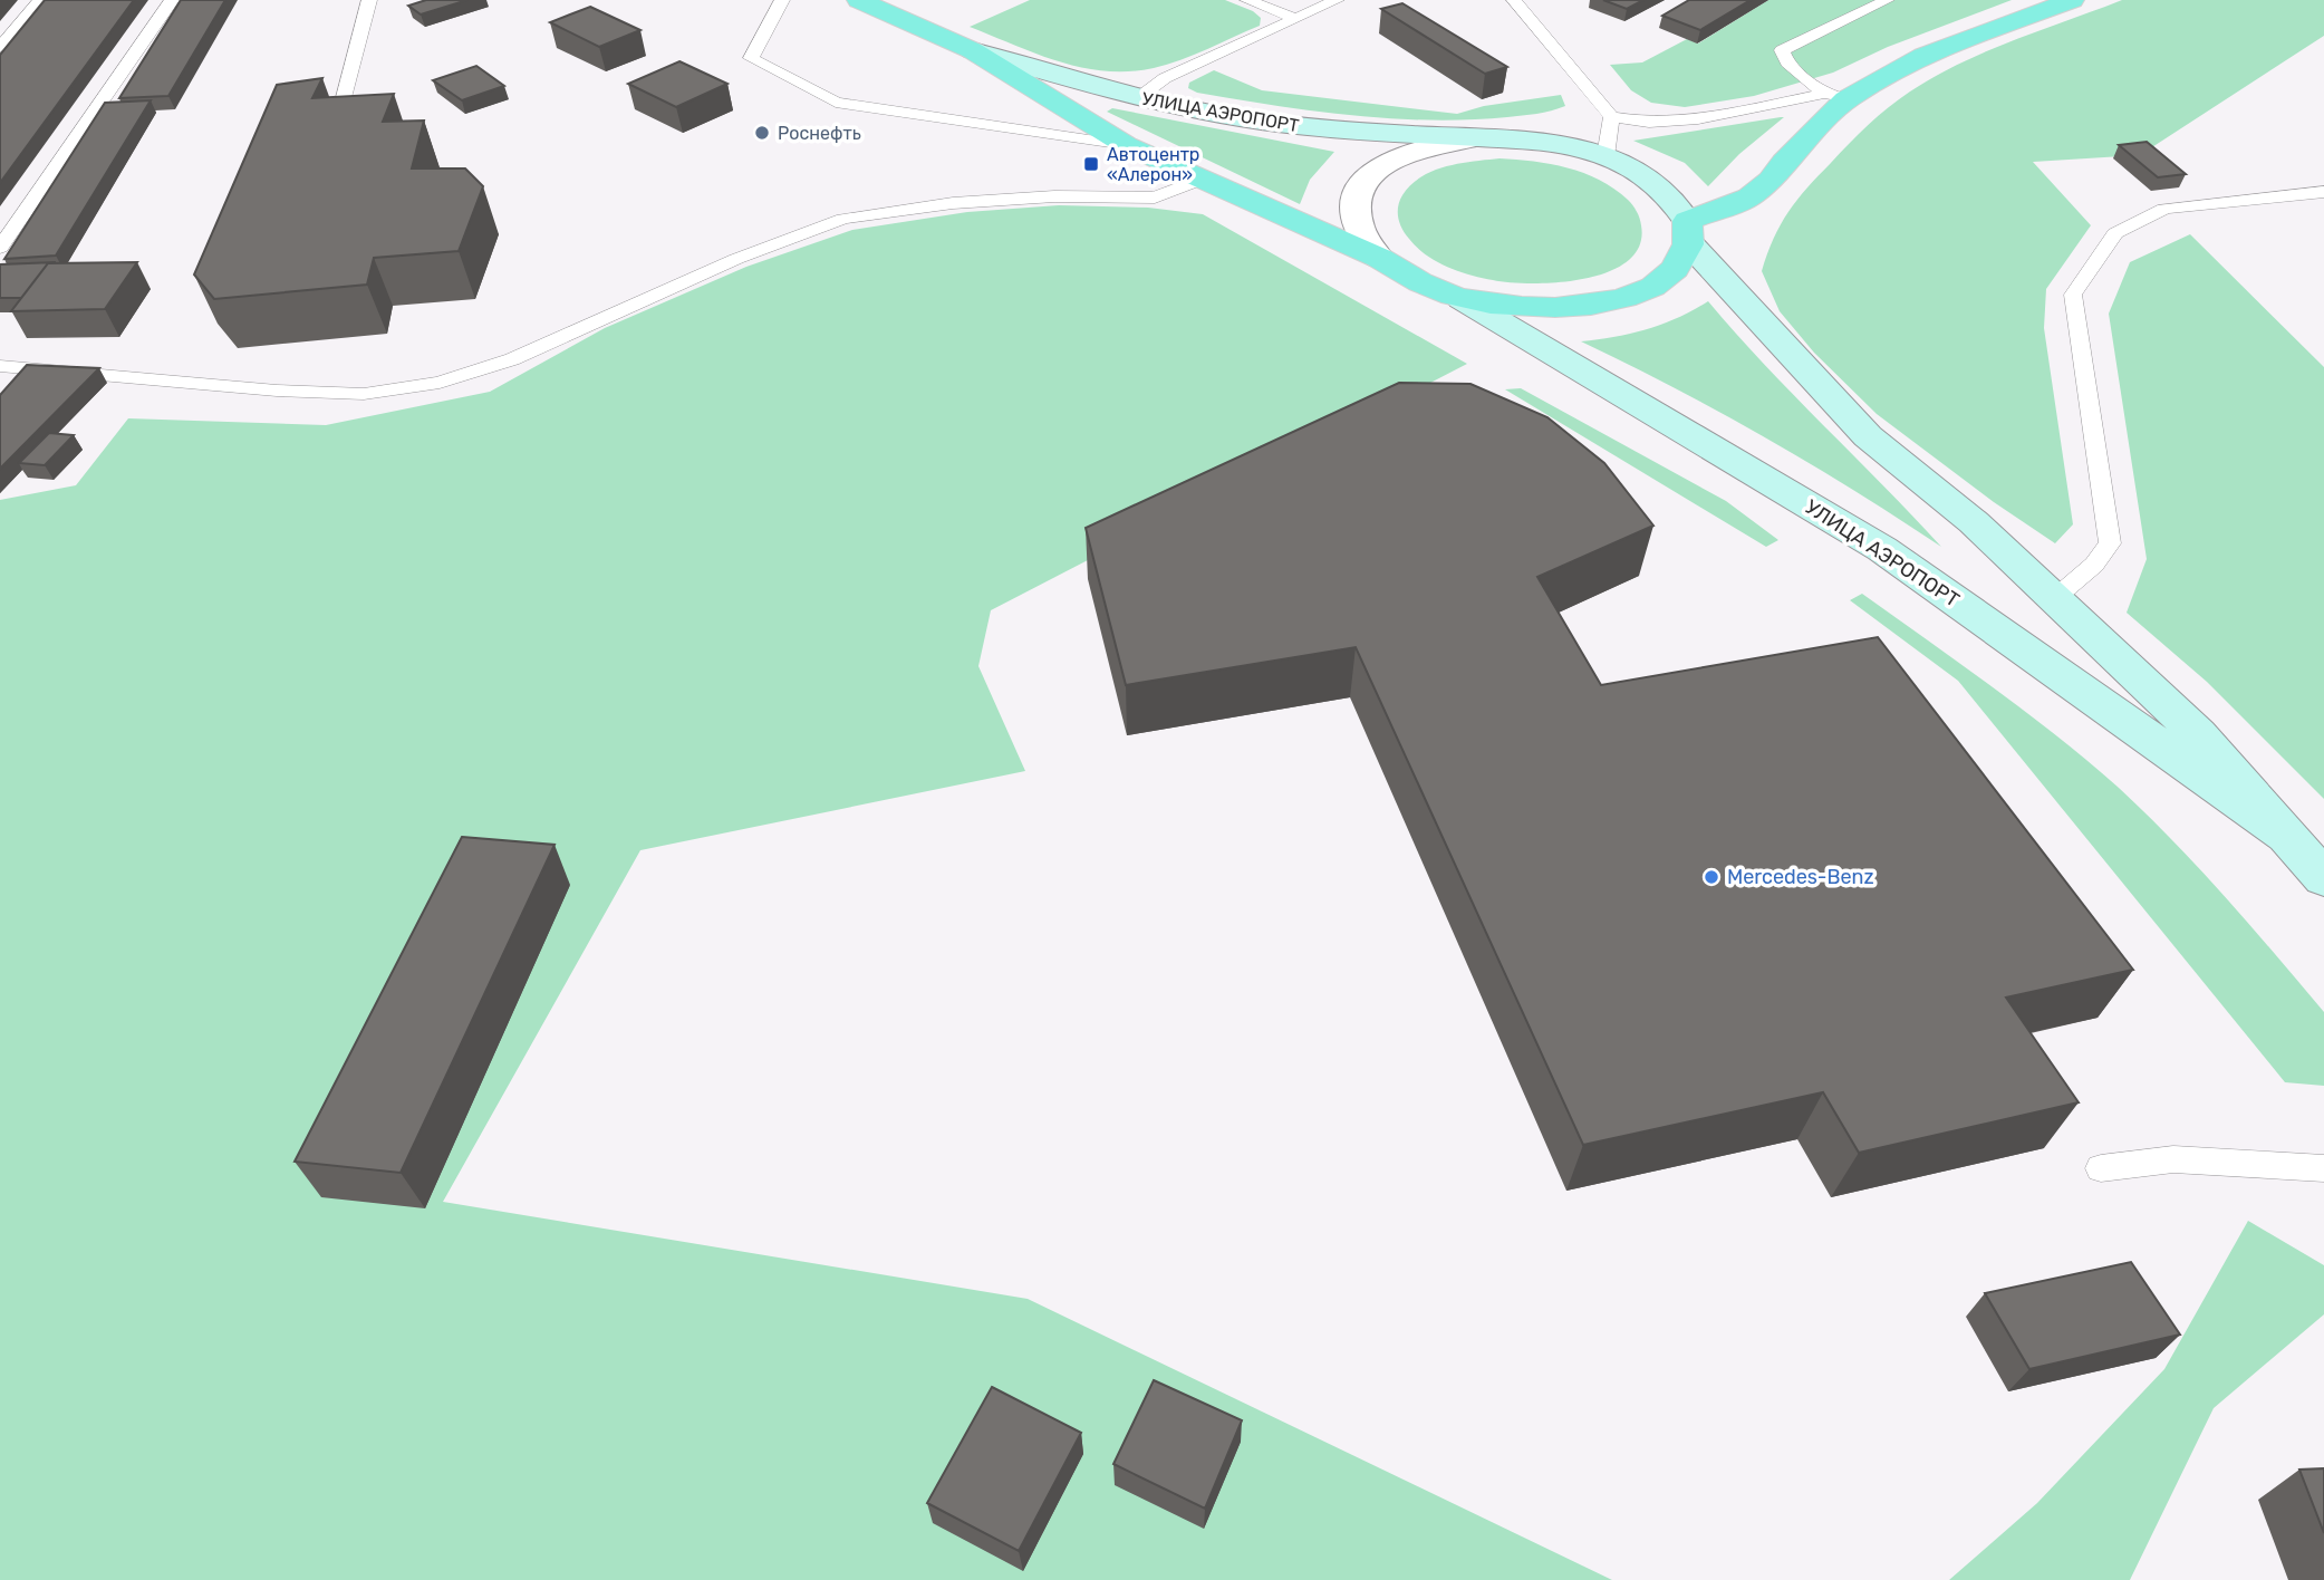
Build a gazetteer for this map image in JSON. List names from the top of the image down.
{
  "streets": {
    "main road": ["УЛИЦА АЭРОПОРТ"]
  },
  "places": {
    "other": ["Роснефть", "Mercedes-Benz"],
    "transit": ["Автоцентр «Алерон»"]
  }
}
